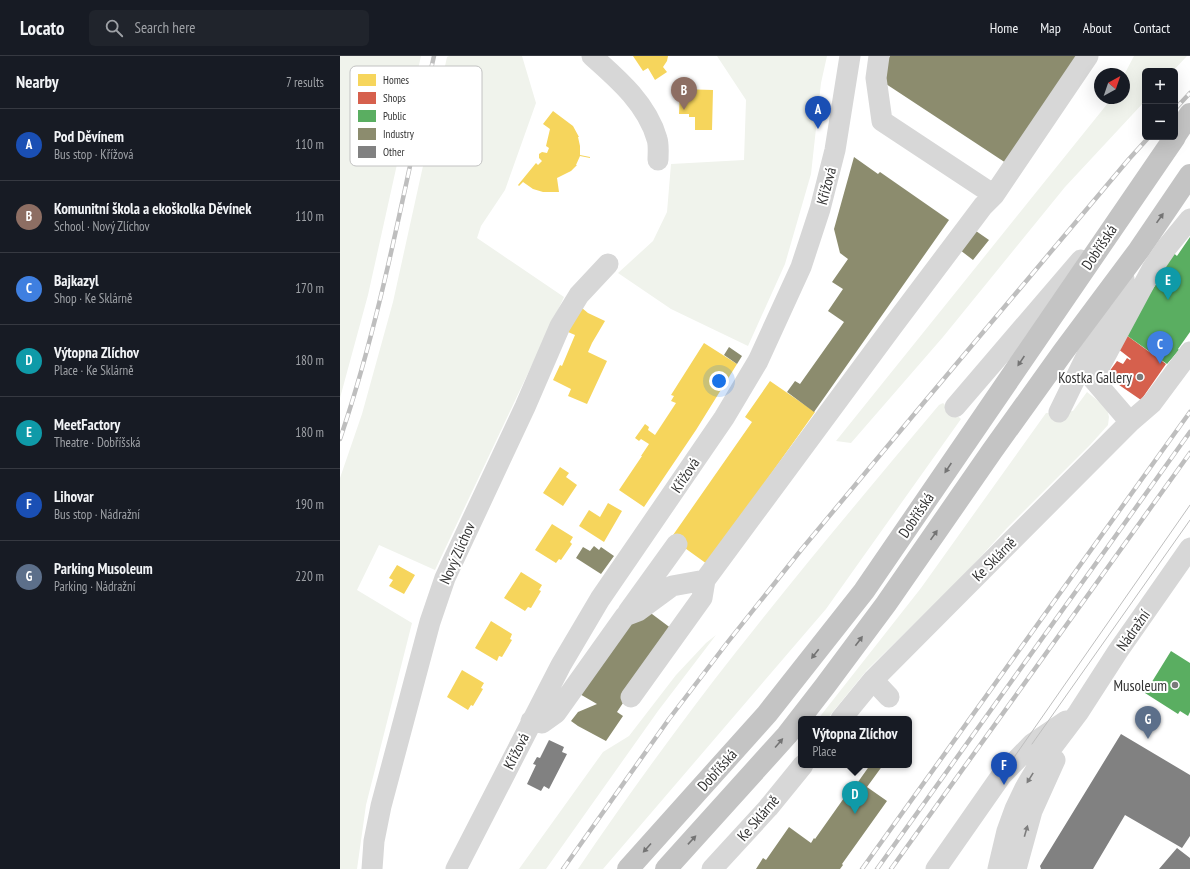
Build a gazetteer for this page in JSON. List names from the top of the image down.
{
  "streets": {
    "highway": ["Dobříšská"],
    "street": [
      "Křížová",
      "Nový Zlíchov",
      "Ke Sklárně",
      "Nádražní"
    ]
  },
  "places": ["Kostka Gallery", "Musoleum"],
  "legend": [
    "Homes",
    "Shops",
    "Public",
    "Industry",
    "Other"
  ],
  "north": "top right",
  "page": {
    "header": "Locato",
    "search": "Search here",
    "nav": [
      "Home",
      "Map",
      "About",
      "Contact"
    ],
    "heading": ["Nearby", "7 results"],
    "map_buttons": ["+", "−"],
    "pins": [
      "B",
      "A",
      "E",
      "C",
      "G",
      "F",
      "D"
    ],
    "list": [
      {
        "mark": "A",
        "name": "Pod Děvínem",
        "note": "Bus stop · Křížová",
        "value": "110 m"
      },
      {
        "mark": "B",
        "name": "Komunitní škola a ekoškolka Děvínek",
        "note": "School · Nový Zlíchov",
        "value": "110 m"
      },
      {
        "mark": "C",
        "name": "Bajkazyl",
        "note": "Shop · Ke Sklárně",
        "value": "170 m"
      },
      {
        "mark": "D",
        "name": "Výtopna Zlíchov",
        "note": "Place · Ke Sklárně",
        "value": "180 m"
      },
      {
        "mark": "E",
        "name": "MeetFactory",
        "note": "Theatre · Dobříšská",
        "value": "180 m"
      },
      {
        "mark": "F",
        "name": "Lihovar",
        "note": "Bus stop · Nádražní",
        "value": "190 m"
      },
      {
        "mark": "G",
        "name": "Parking Musoleum",
        "note": "Parking · Nádražní",
        "value": "220 m"
      }
    ],
    "popup": ["Výtopna Zlíchov", "Place"]
  }
}
